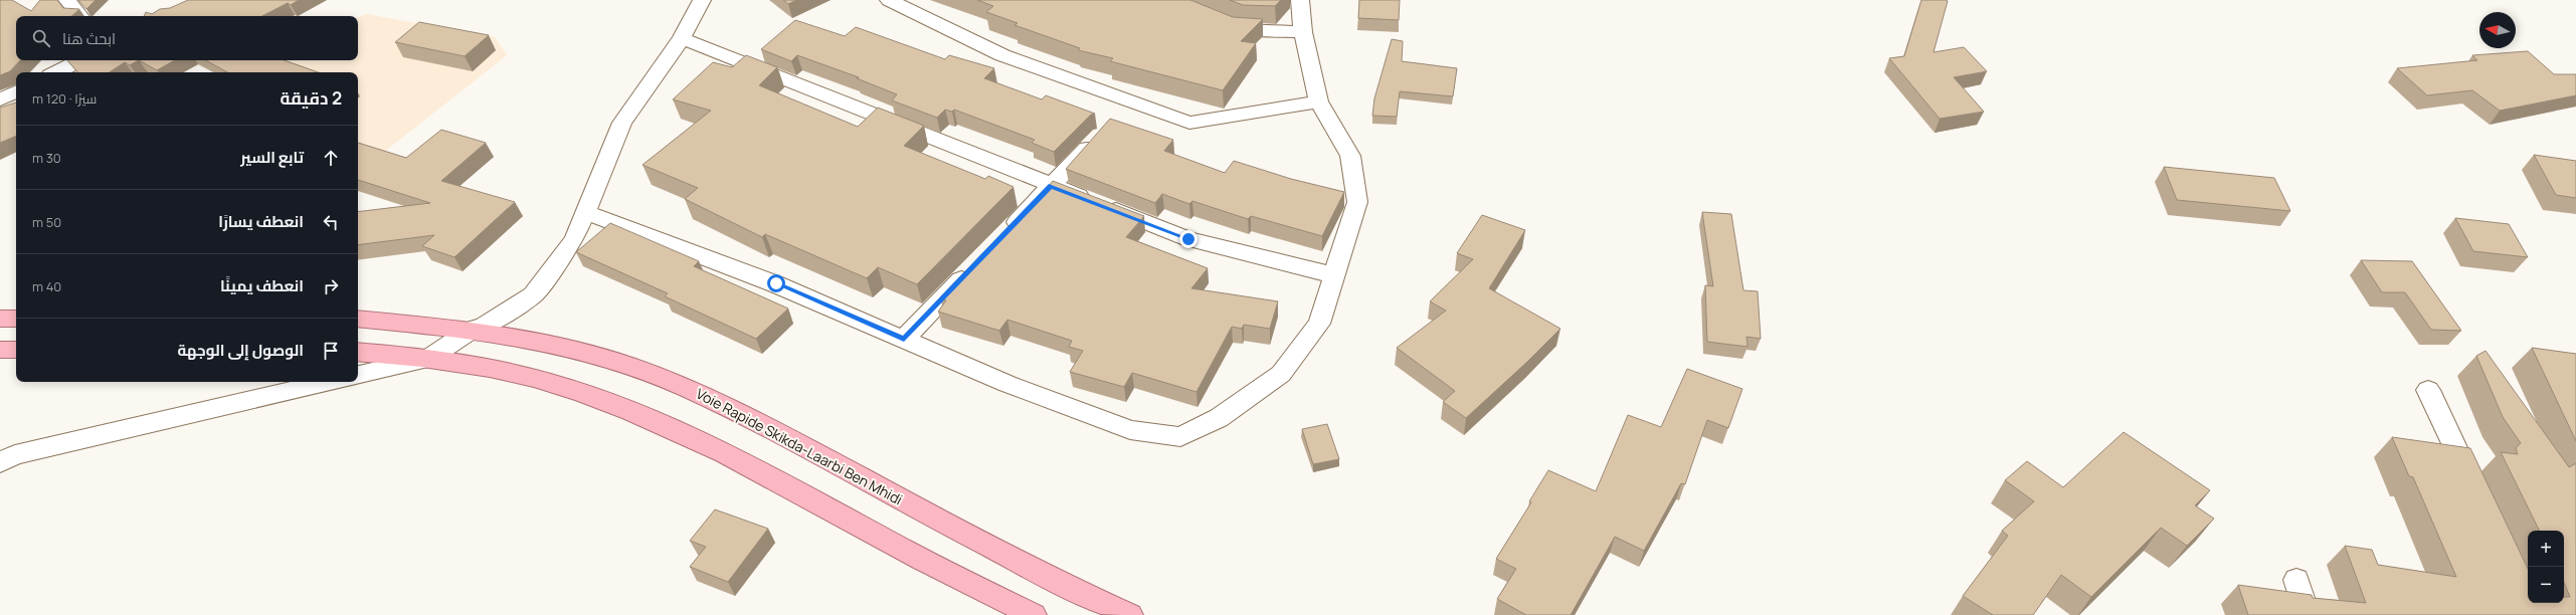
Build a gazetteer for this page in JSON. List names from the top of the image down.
{
  "streets": {
    "highway": ["Voie Rapide Skikda-Laarbi Ben Mhidi"]
  },
  "north": "left",
  "page": {
    "search": "ابحث هنا",
    "heading": ["2 دقيقة", "سيرًا · 120 m"],
    "list": [
      ["تابع السير", "30 m"],
      ["انعطف يسارًا", "50 m"],
      ["انعطف يمينًا", "40 m"],
      "الوصول إلى الوجهة"
    ],
    "map_buttons": ["+", "−"]
  }
}
